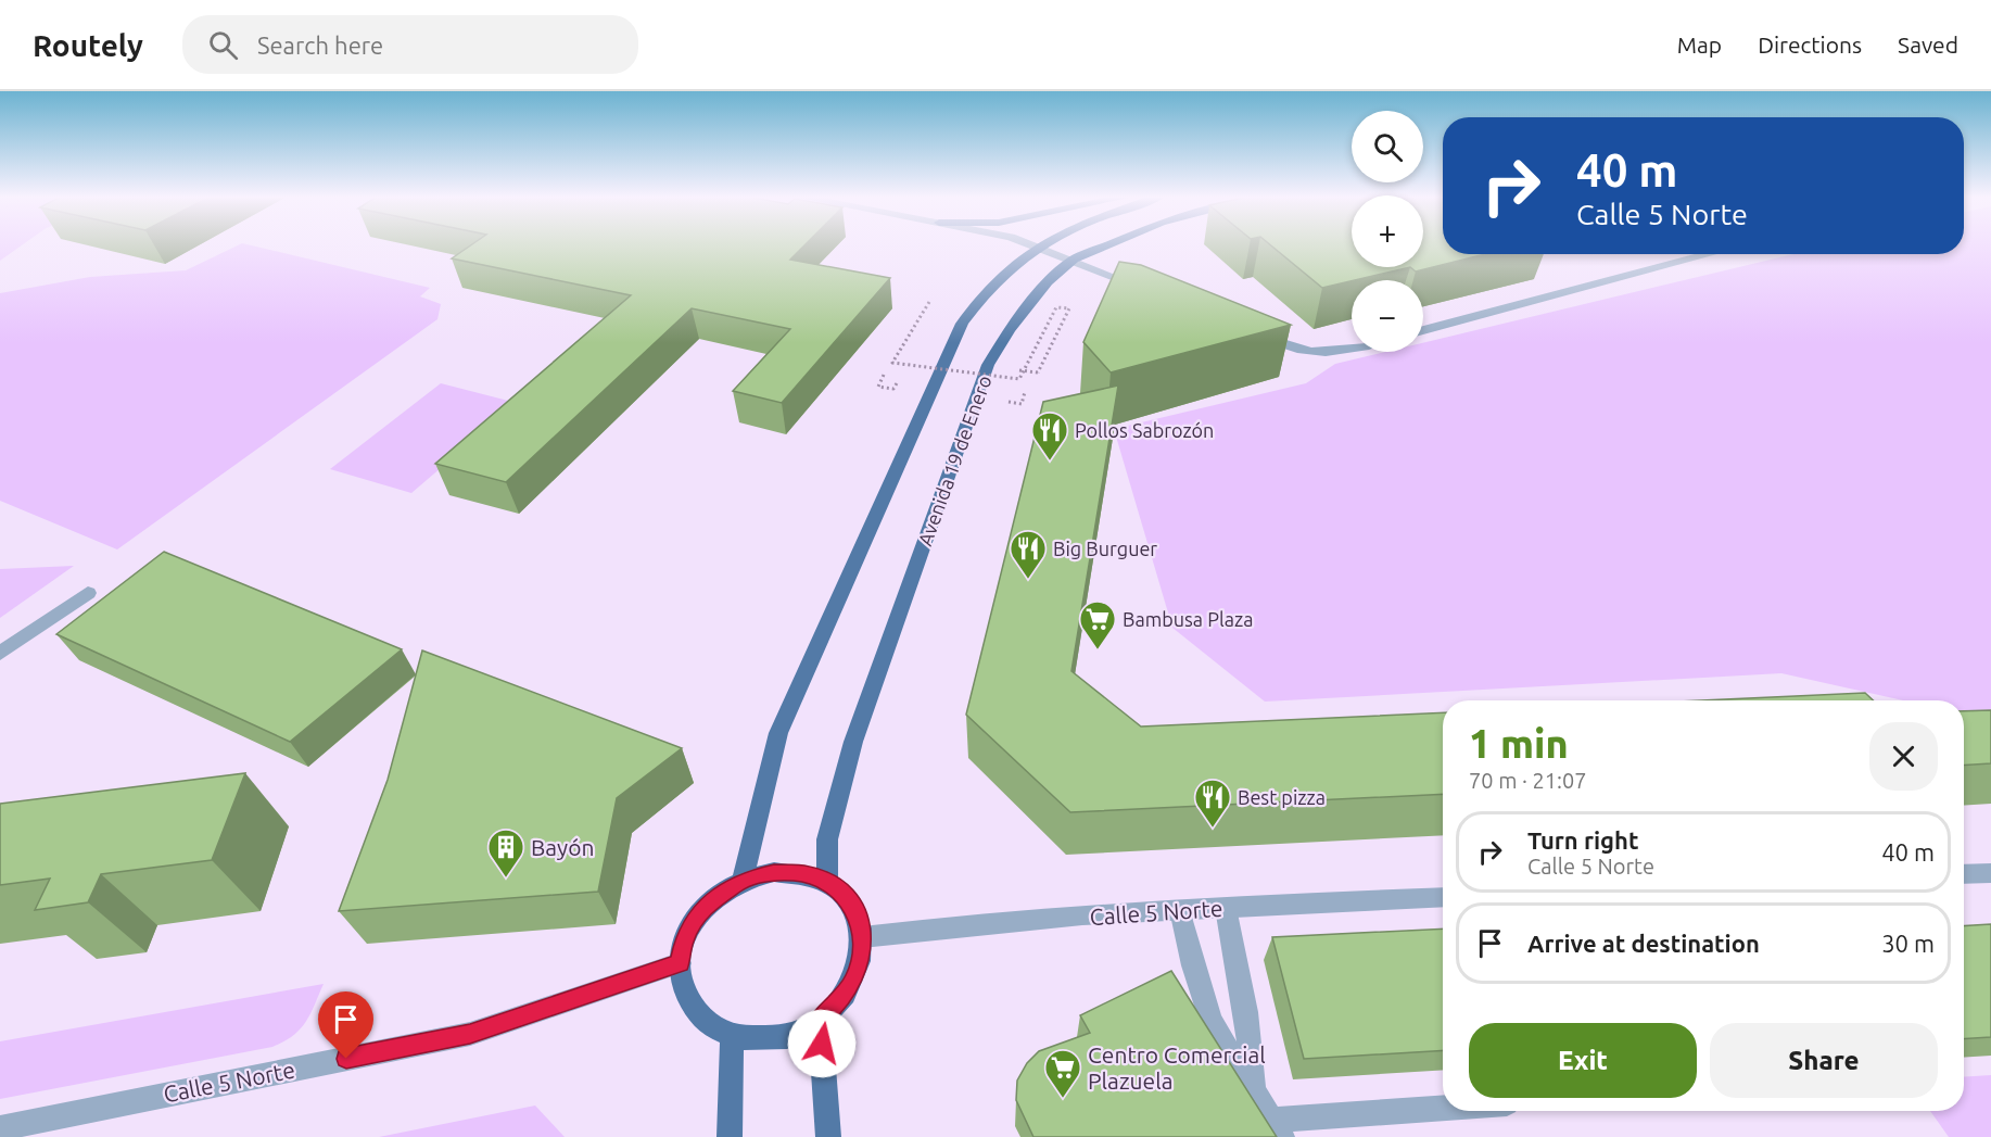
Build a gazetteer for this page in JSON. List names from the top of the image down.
{
  "streets": {
    "main road": ["Avenida 19 de Enero"],
    "street": ["Calle 5 Norte"]
  },
  "crossings": [
    ["Avenida 19 de Enero", "Calle 5 Norte"]
  ],
  "places": {
    "restaurant": ["Pollos Sabrozón", "Big Burguer", "Best pizza"],
    "supermarket": ["Bambusa Plaza", "Centro Comercial Plazuela"],
    "building": ["Bayón"]
  },
  "page": {
    "header": "Routely",
    "search": "Search here",
    "nav": ["Map", "Directions", "Saved"],
    "map_buttons": ["+", "−"],
    "turn": ["40 m", "Calle 5 Norte"],
    "heading": ["1 min", "70 m · 21:07"],
    "list": [
      {
        "name": "Turn right",
        "note": "Calle 5 Norte",
        "value": "40 m"
      },
      {
        "name": "Arrive at destination",
        "value": "30 m"
      }
    ],
    "buttons": ["Exit", "Share"]
  }
}
